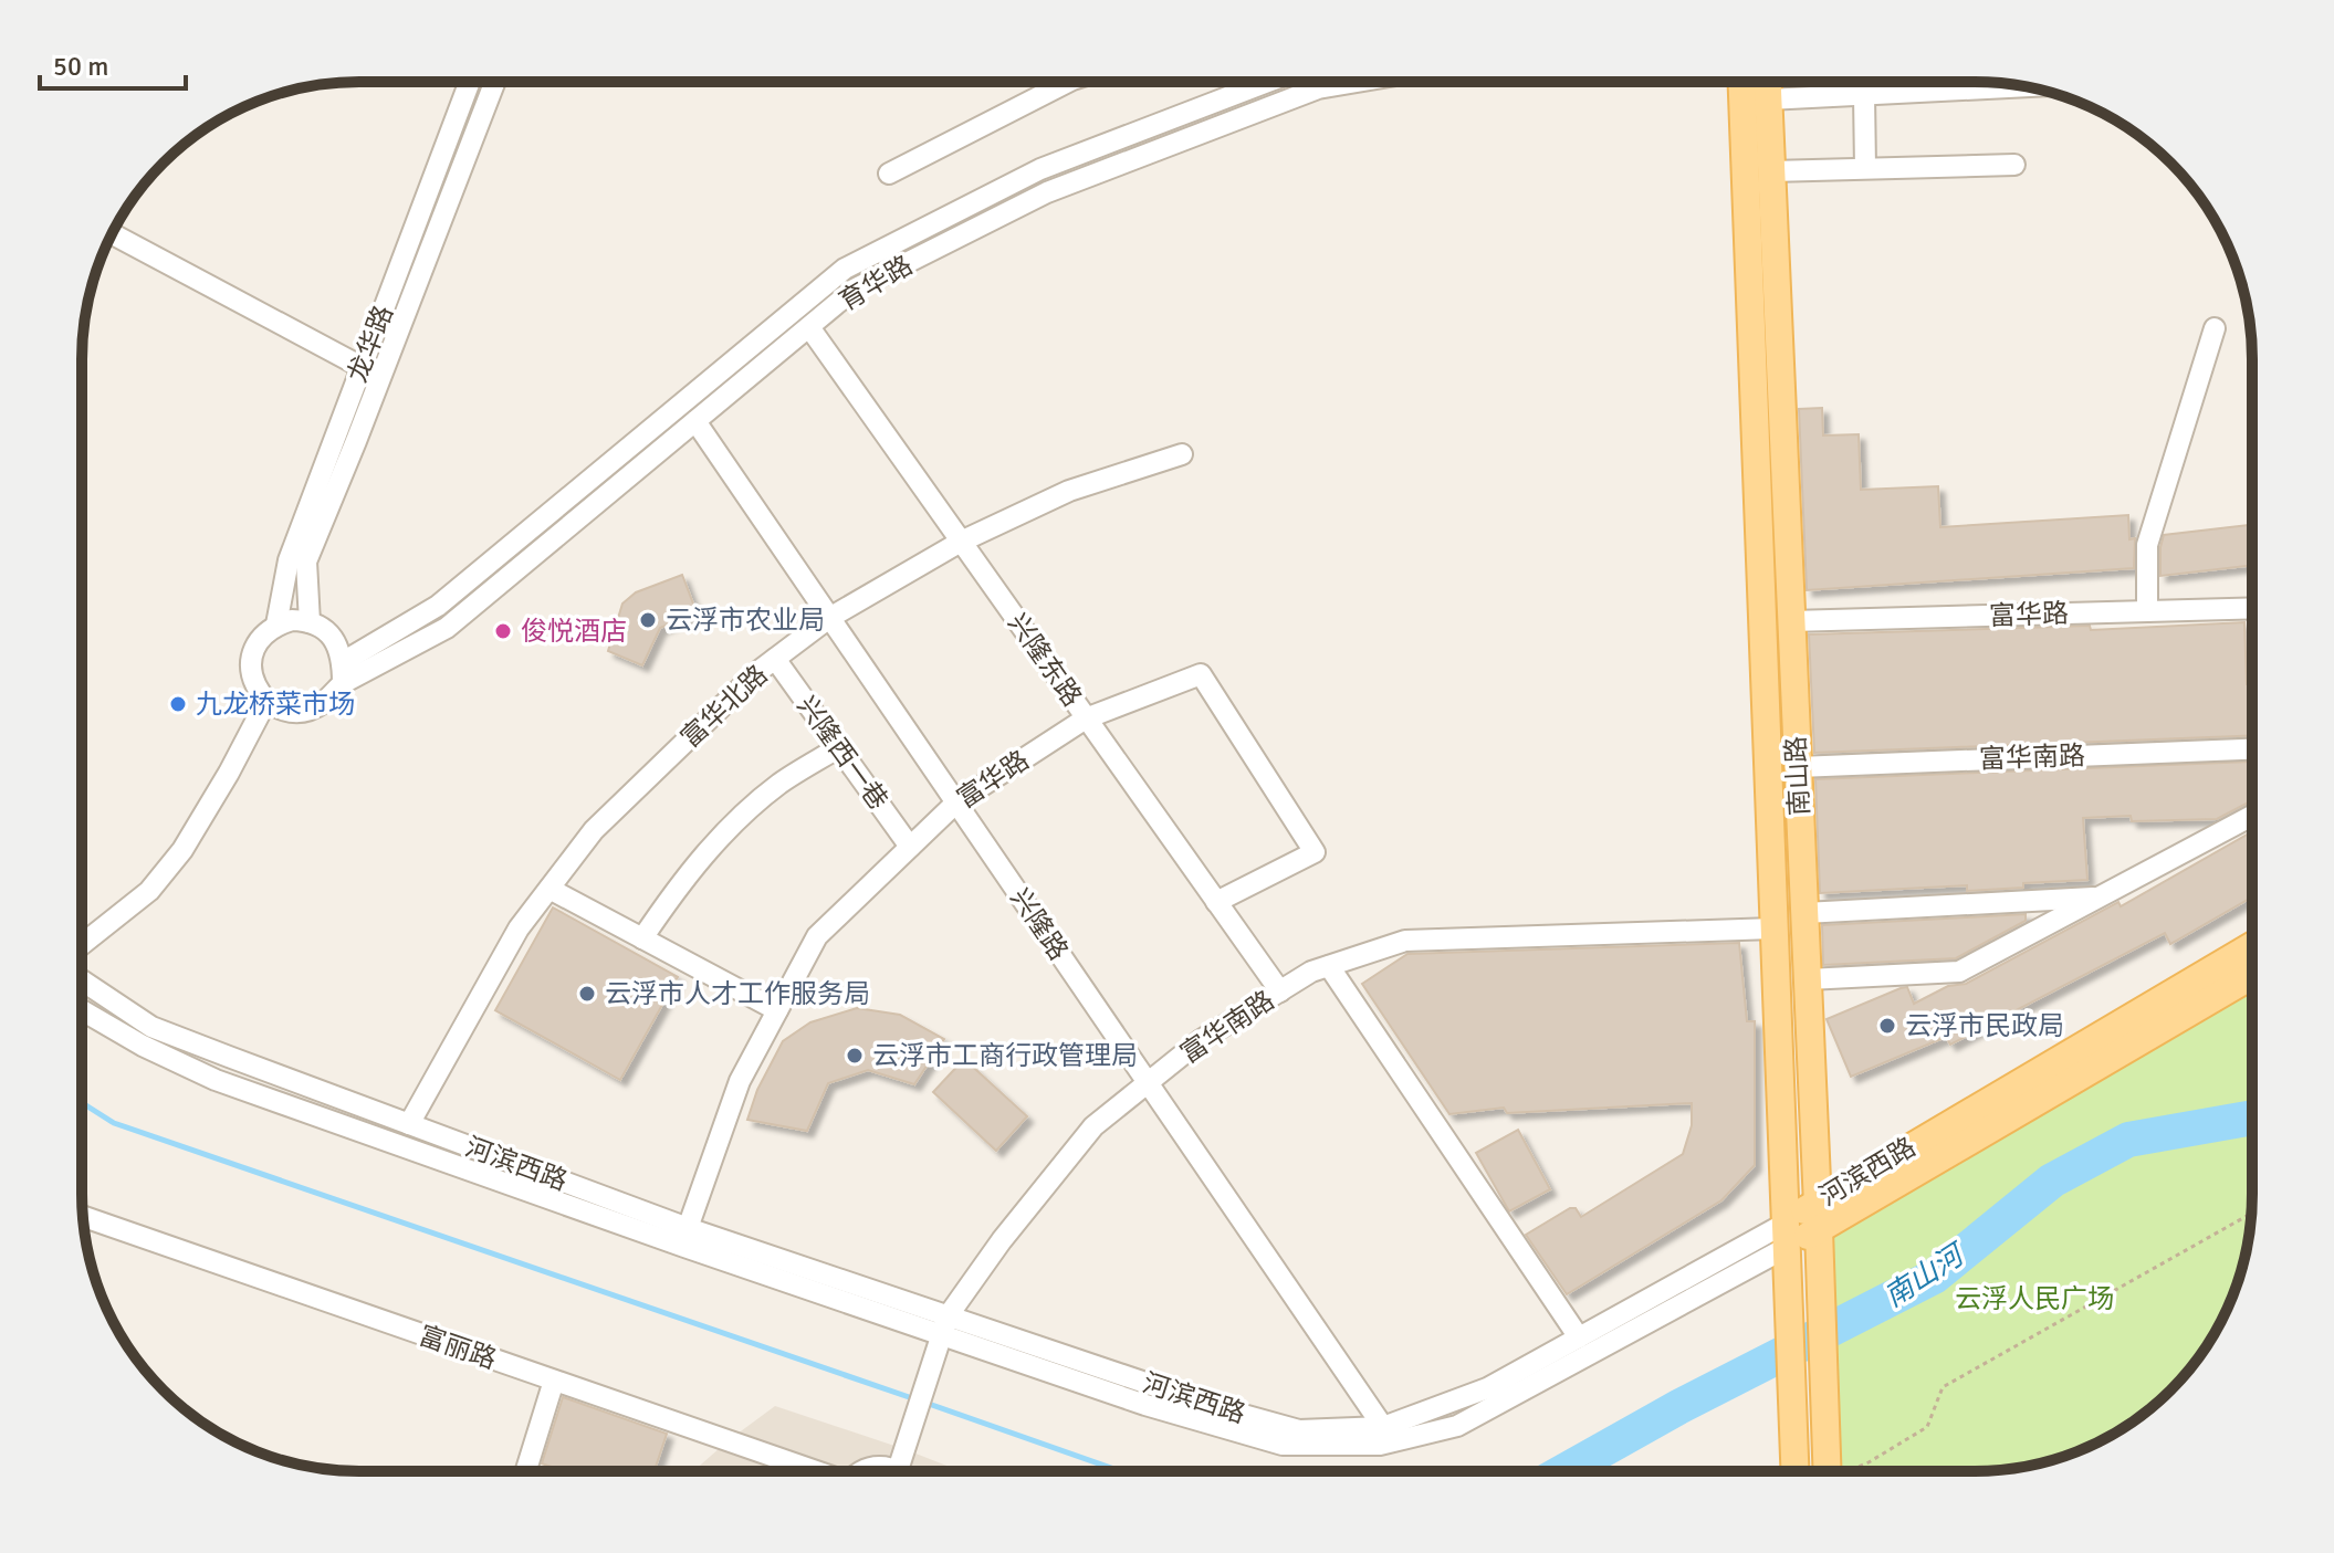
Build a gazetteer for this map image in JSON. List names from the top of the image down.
{
  "streets": {
    "main road": ["南山路", "河滨西路"],
    "street": [
      "育华路",
      "龙华路",
      "富华路",
      "兴隆东路",
      "富华北路",
      "兴隆西一巷",
      "富华南路",
      "兴隆路",
      "富丽路"
    ]
  },
  "crossings": [
    ["育华路", "龙华路"],
    ["育华路", "兴隆东路"],
    ["育华路", "兴隆路"],
    ["富华路", "兴隆东路"],
    ["富华路", "兴隆西一巷"],
    ["富华路", "南山路"],
    ["富华路", "兴隆路"],
    ["富华路", "河滨西路"],
    ["兴隆东路", "富华北路"],
    ["兴隆东路", "富华南路"],
    ["富华北路", "兴隆西一巷"],
    ["富华北路", "兴隆路"],
    ["富华北路", "河滨西路"],
    ["富华南路", "南山路"],
    ["富华南路", "兴隆路"],
    ["富华南路", "河滨西路"],
    ["南山路", "河滨西路"],
    ["兴隆路", "河滨西路"]
  ],
  "water": ["南山河"],
  "parks": ["云浮人民广场"],
  "places": [
    "云浮市农业局",
    "俊悦酒店",
    "九龙桥菜市场",
    "云浮市人才工作服务局",
    "云浮市民政局",
    "云浮市工商行政管理局"
  ],
  "scale_bar": "50 m"
}
